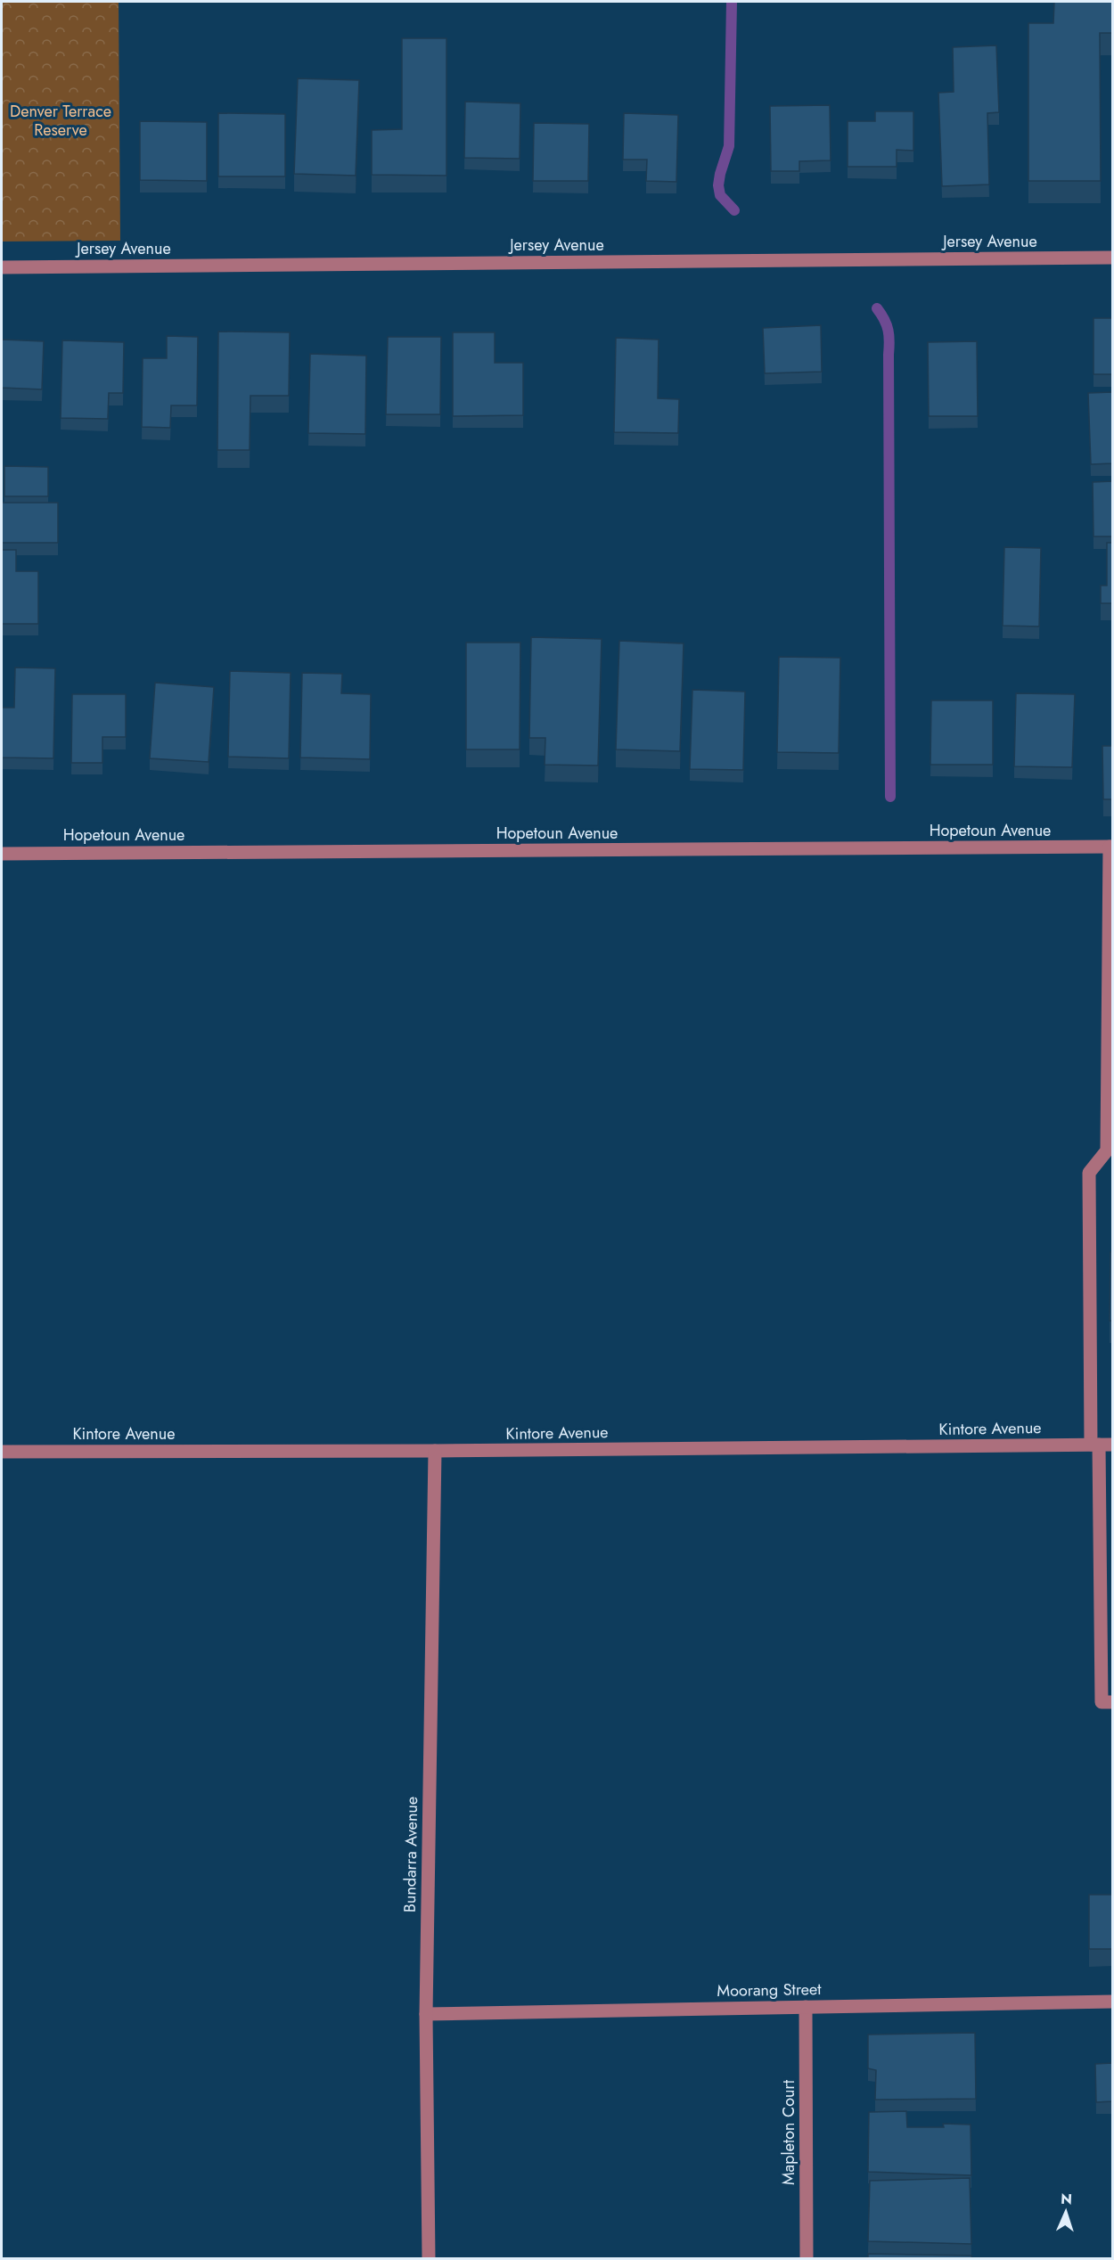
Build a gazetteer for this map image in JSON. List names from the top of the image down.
{
  "streets": {
    "street": [
      "Jersey Avenue",
      "Hopetoun Avenue",
      "Kintore Avenue",
      "Bundarra Avenue",
      "Moorang Street",
      "Mapleton Court"
    ]
  },
  "crossings": [
    ["Kintore Avenue", "Bundarra Avenue"],
    ["Bundarra Avenue", "Moorang Street"],
    ["Moorang Street", "Mapleton Court"]
  ],
  "parks": ["Denver Terrace Reserve"],
  "north": "top"
}
